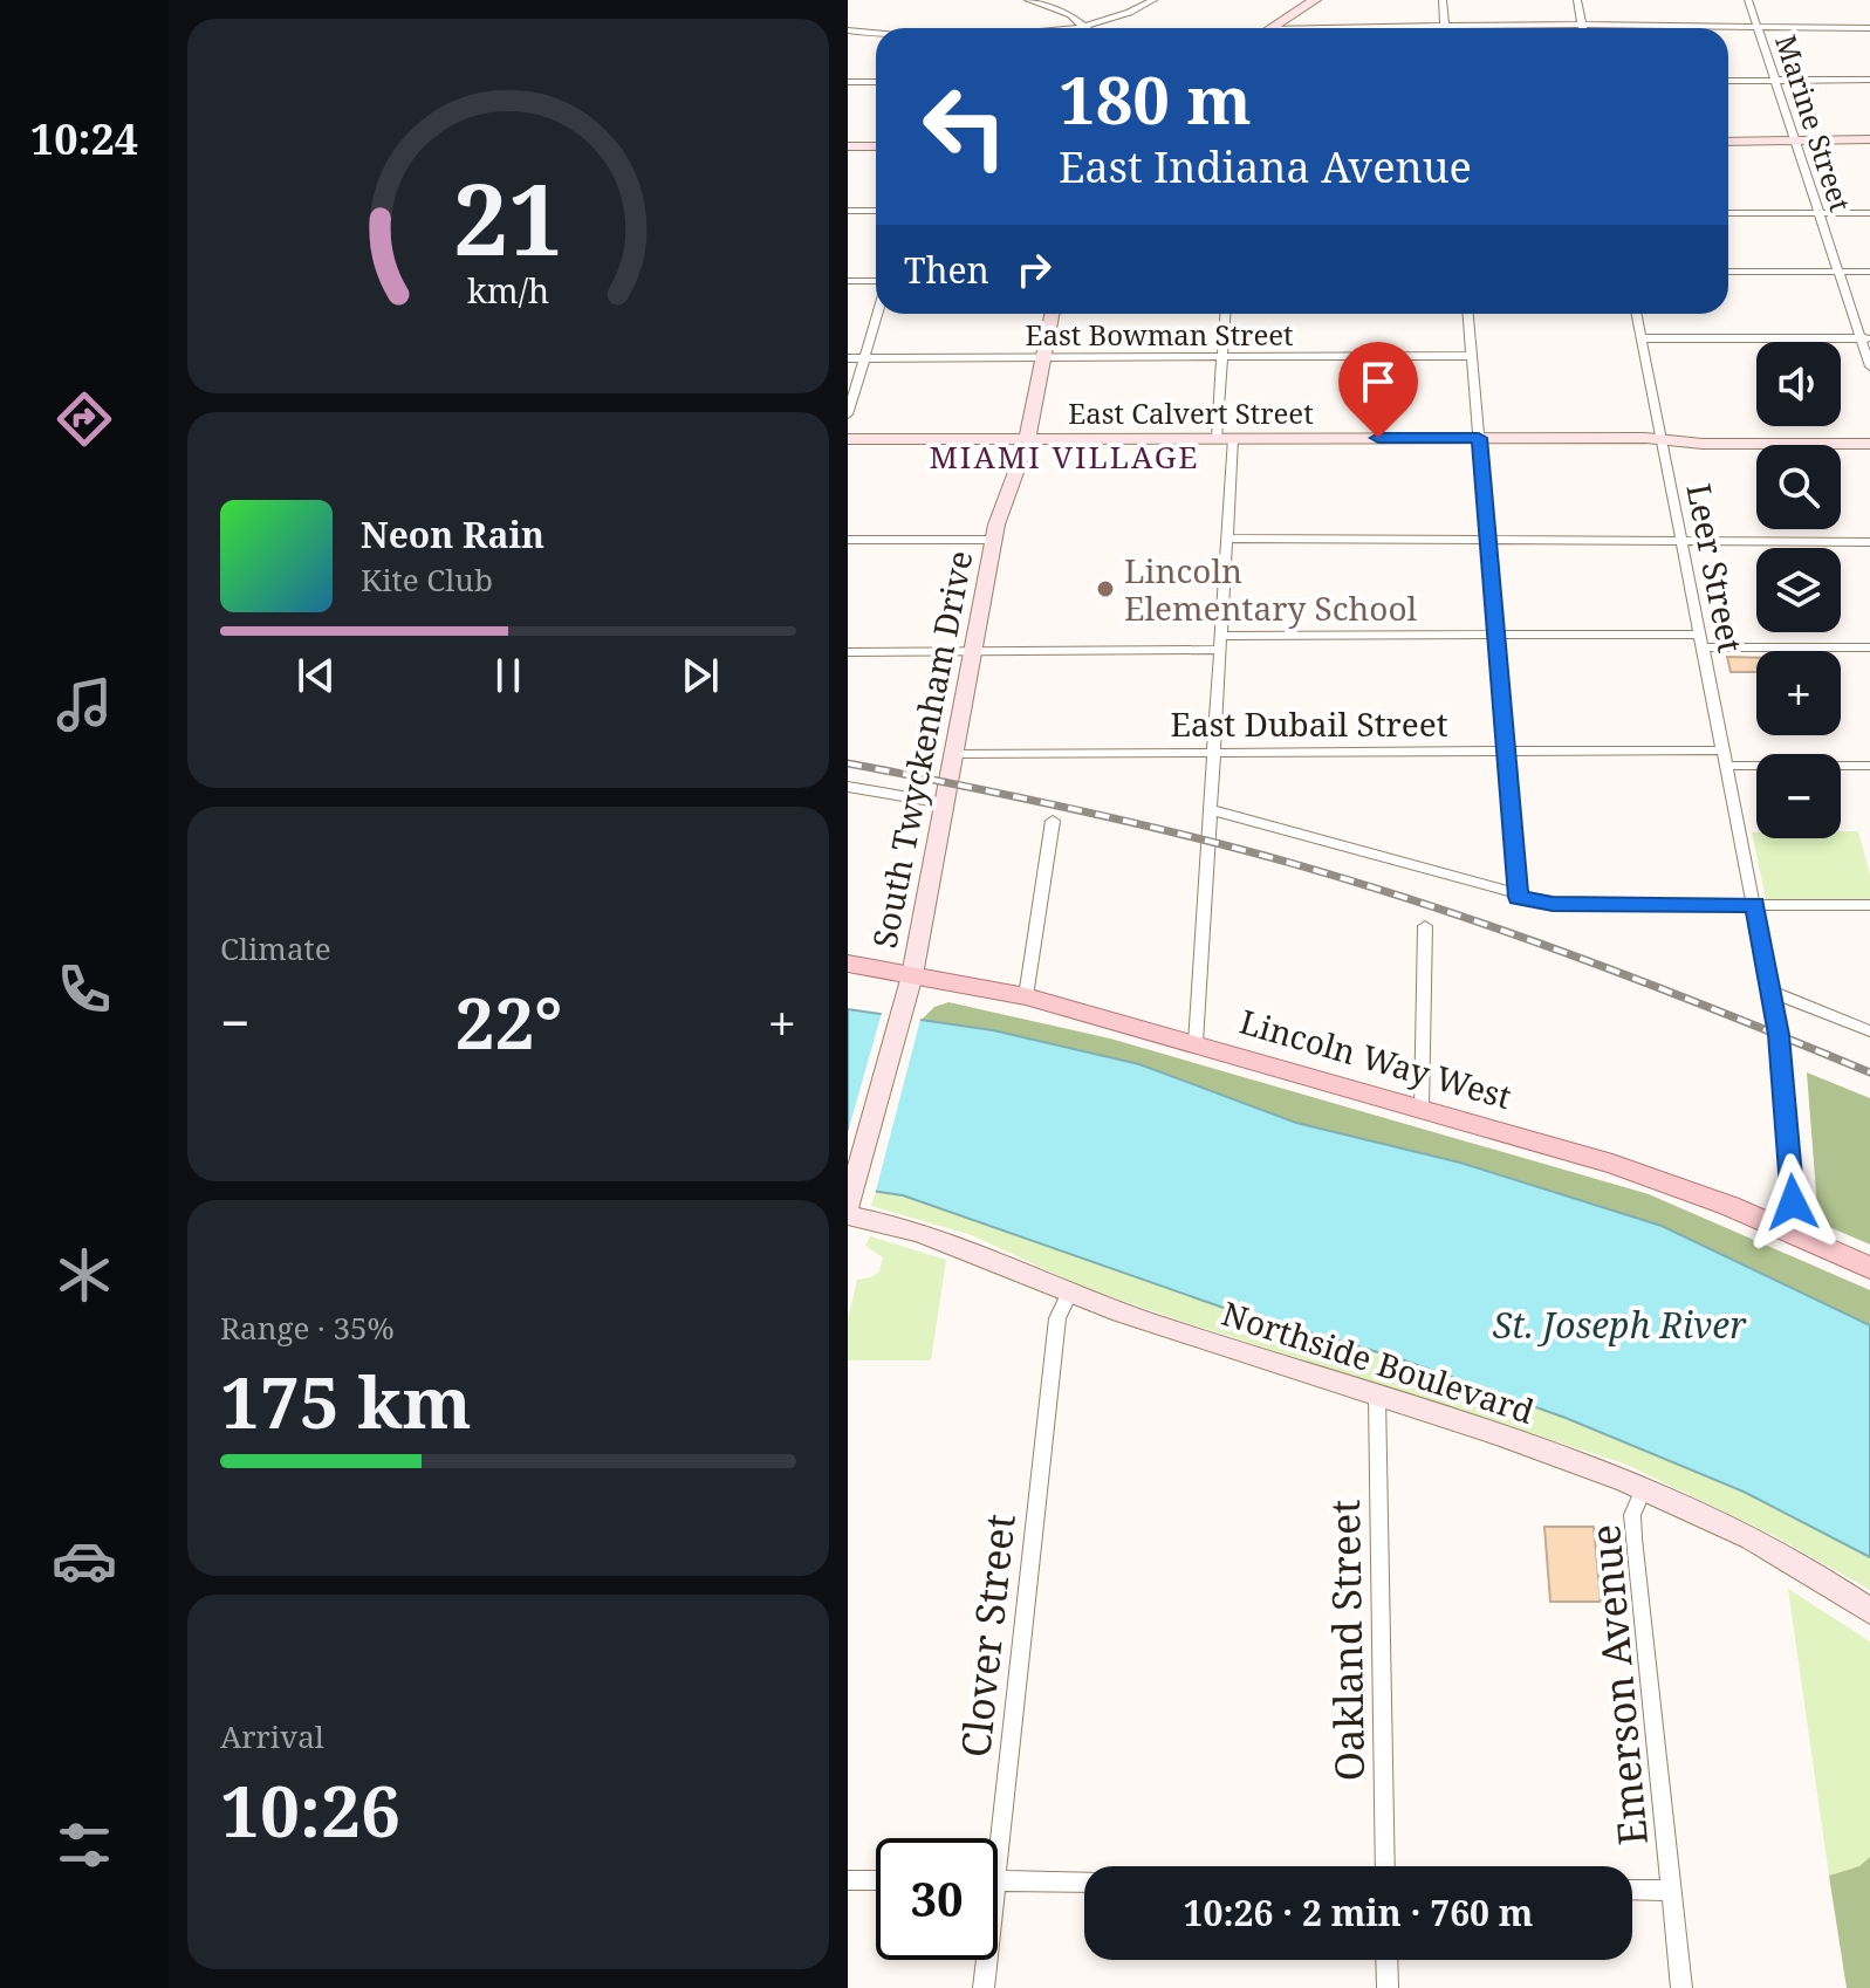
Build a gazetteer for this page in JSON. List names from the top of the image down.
{
  "streets": {
    "main road": ["Lincoln Way West"],
    "street": [
      "Marine Street",
      "East Bowman Street",
      "East Calvert Street",
      "Leer Street",
      "East Dubail Street",
      "South Twyckenham Drive",
      "Northside Boulevard",
      "Clover Street",
      "Oakland Street",
      "Emerson Avenue"
    ]
  },
  "crossings": [
    ["East Bowman Street", "South Twyckenham Drive"],
    ["East Calvert Street", "Leer Street"],
    ["East Calvert Street", "South Twyckenham Drive"],
    ["Leer Street", "East Dubail Street"],
    ["Leer Street", "Lincoln Way West"],
    ["East Dubail Street", "South Twyckenham Drive"],
    ["South Twyckenham Drive", "Lincoln Way West"],
    ["Northside Boulevard", "Clover Street"],
    ["Northside Boulevard", "Oakland Street"],
    ["Northside Boulevard", "Emerson Avenue"]
  ],
  "districts": ["MIAMI VILLAGE"],
  "water": ["St. Joseph River"],
  "places": ["Lincoln Elementary School"],
  "page": {
    "tabs": "10:24",
    "turn": ["180 m", "East Indiana Avenue"],
    "then": "Then",
    "map_buttons": ["+", "−"],
    "song": ["Neon Rain", "Kite Club"],
    "tile": [
      "Climate",
      ["Range · 35%", "175 km"],
      ["Arrival", "10:26"]
    ],
    "heat": ["−", "22°", "+"],
    "limit": "30",
    "trip": "10:26 · 2 min · 760 m",
    "gauge": ["21", "km/h"]
  }
}
